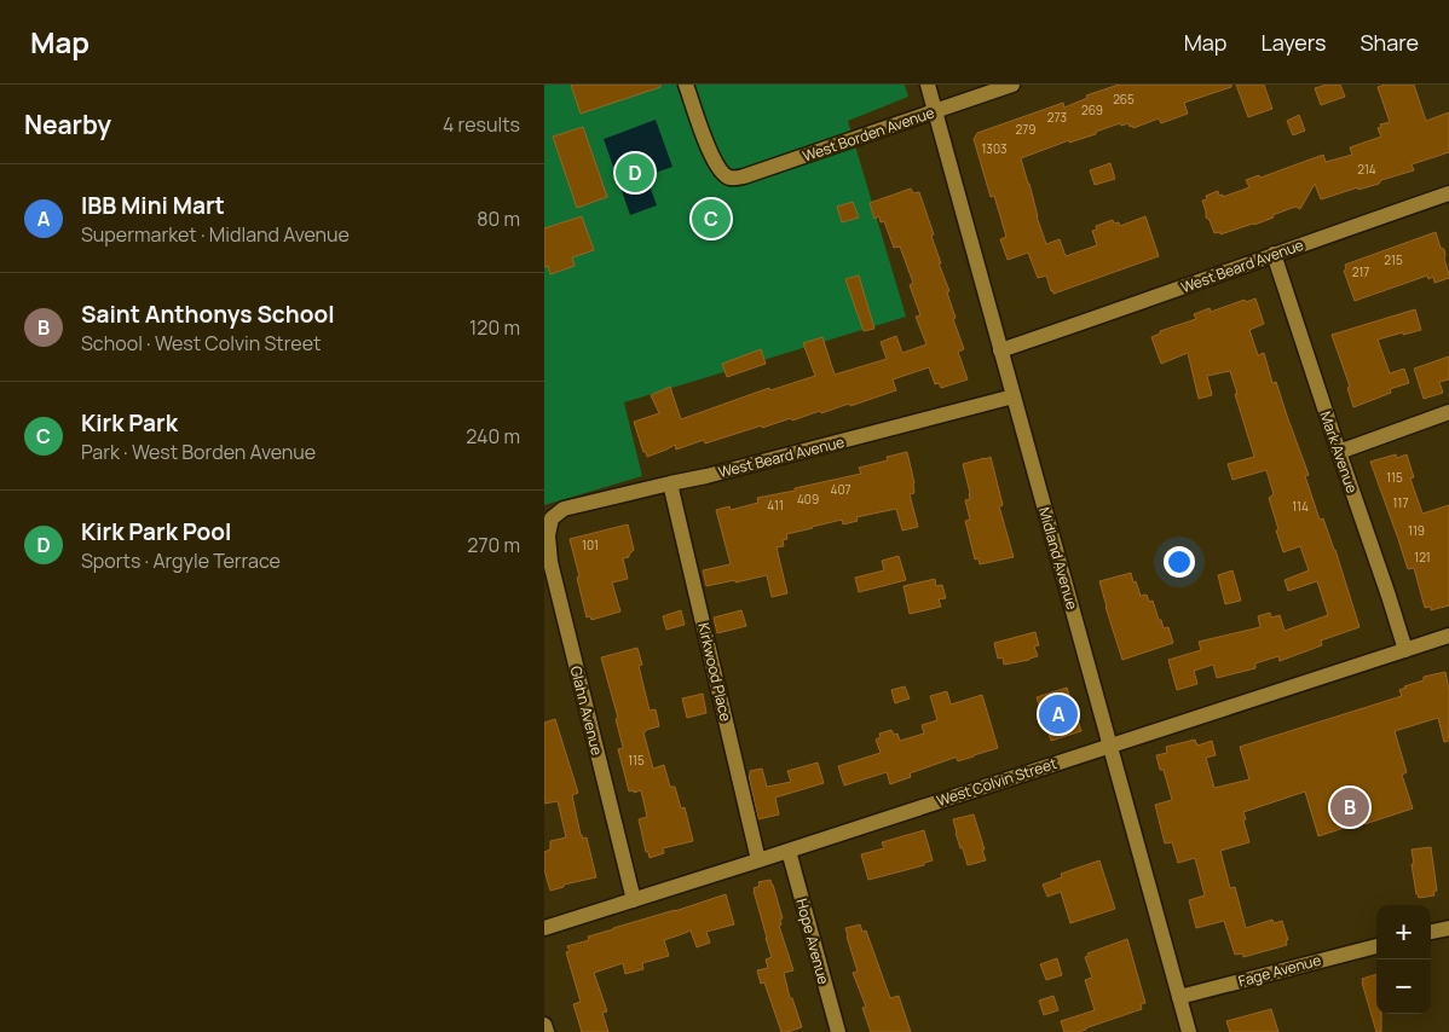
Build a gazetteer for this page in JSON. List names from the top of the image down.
{
  "streets": {
    "street": [
      "West Borden Avenue",
      "West Beard Avenue",
      "Mark Avenue",
      "Midland Avenue",
      "Kirkwood Place",
      "Glahn Avenue",
      "West Colvin Street",
      "Hope Avenue",
      "Fage Avenue"
    ]
  },
  "crossings": [
    ["West Borden Avenue", "Midland Avenue"],
    ["West Beard Avenue", "Mark Avenue"],
    ["West Beard Avenue", "Midland Avenue"],
    ["West Beard Avenue", "Kirkwood Place"],
    ["West Beard Avenue", "Glahn Avenue"],
    ["Mark Avenue", "West Colvin Street"],
    ["Midland Avenue", "West Colvin Street"],
    ["Midland Avenue", "Fage Avenue"],
    ["Kirkwood Place", "West Colvin Street"],
    ["Glahn Avenue", "West Colvin Street"],
    ["West Colvin Street", "Hope Avenue"]
  ],
  "house_numbers": [
    "265",
    "269",
    "273",
    "279",
    "1303",
    "214",
    "215",
    "217",
    "115",
    "407",
    "409",
    "117",
    "411",
    "114",
    "119",
    "101",
    "121",
    "115"
  ],
  "page": {
    "header": "Map",
    "nav": ["Map", "Layers", "Share"],
    "heading": ["Nearby", "4 results"],
    "pins": [
      "D",
      "C",
      "A",
      "B"
    ],
    "list": [
      {
        "mark": "A",
        "name": "IBB Mini Mart",
        "note": "Supermarket · Midland Avenue",
        "value": "80 m"
      },
      {
        "mark": "B",
        "name": "Saint Anthonys School",
        "note": "School · West Colvin Street",
        "value": "120 m"
      },
      {
        "mark": "C",
        "name": "Kirk Park",
        "note": "Park · West Borden Avenue",
        "value": "240 m"
      },
      {
        "mark": "D",
        "name": "Kirk Park Pool",
        "note": "Sports · Argyle Terrace",
        "value": "270 m"
      }
    ],
    "map_buttons": ["+", "−"]
  }
}
